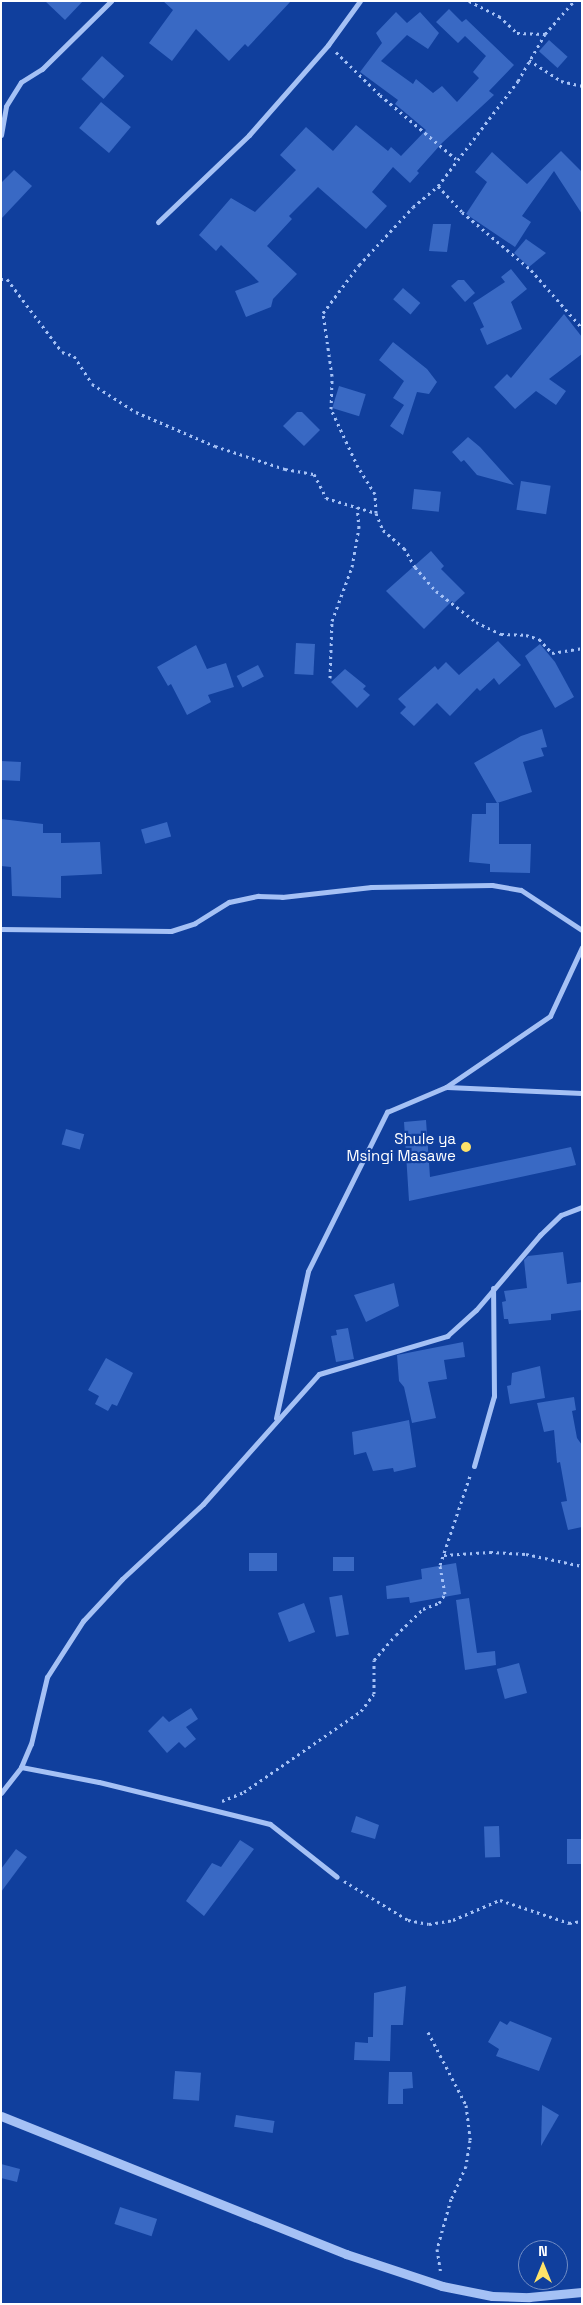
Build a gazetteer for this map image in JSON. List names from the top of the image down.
{
  "places": ["Shule ya Msingi Masawe"],
  "north": "top"
}
